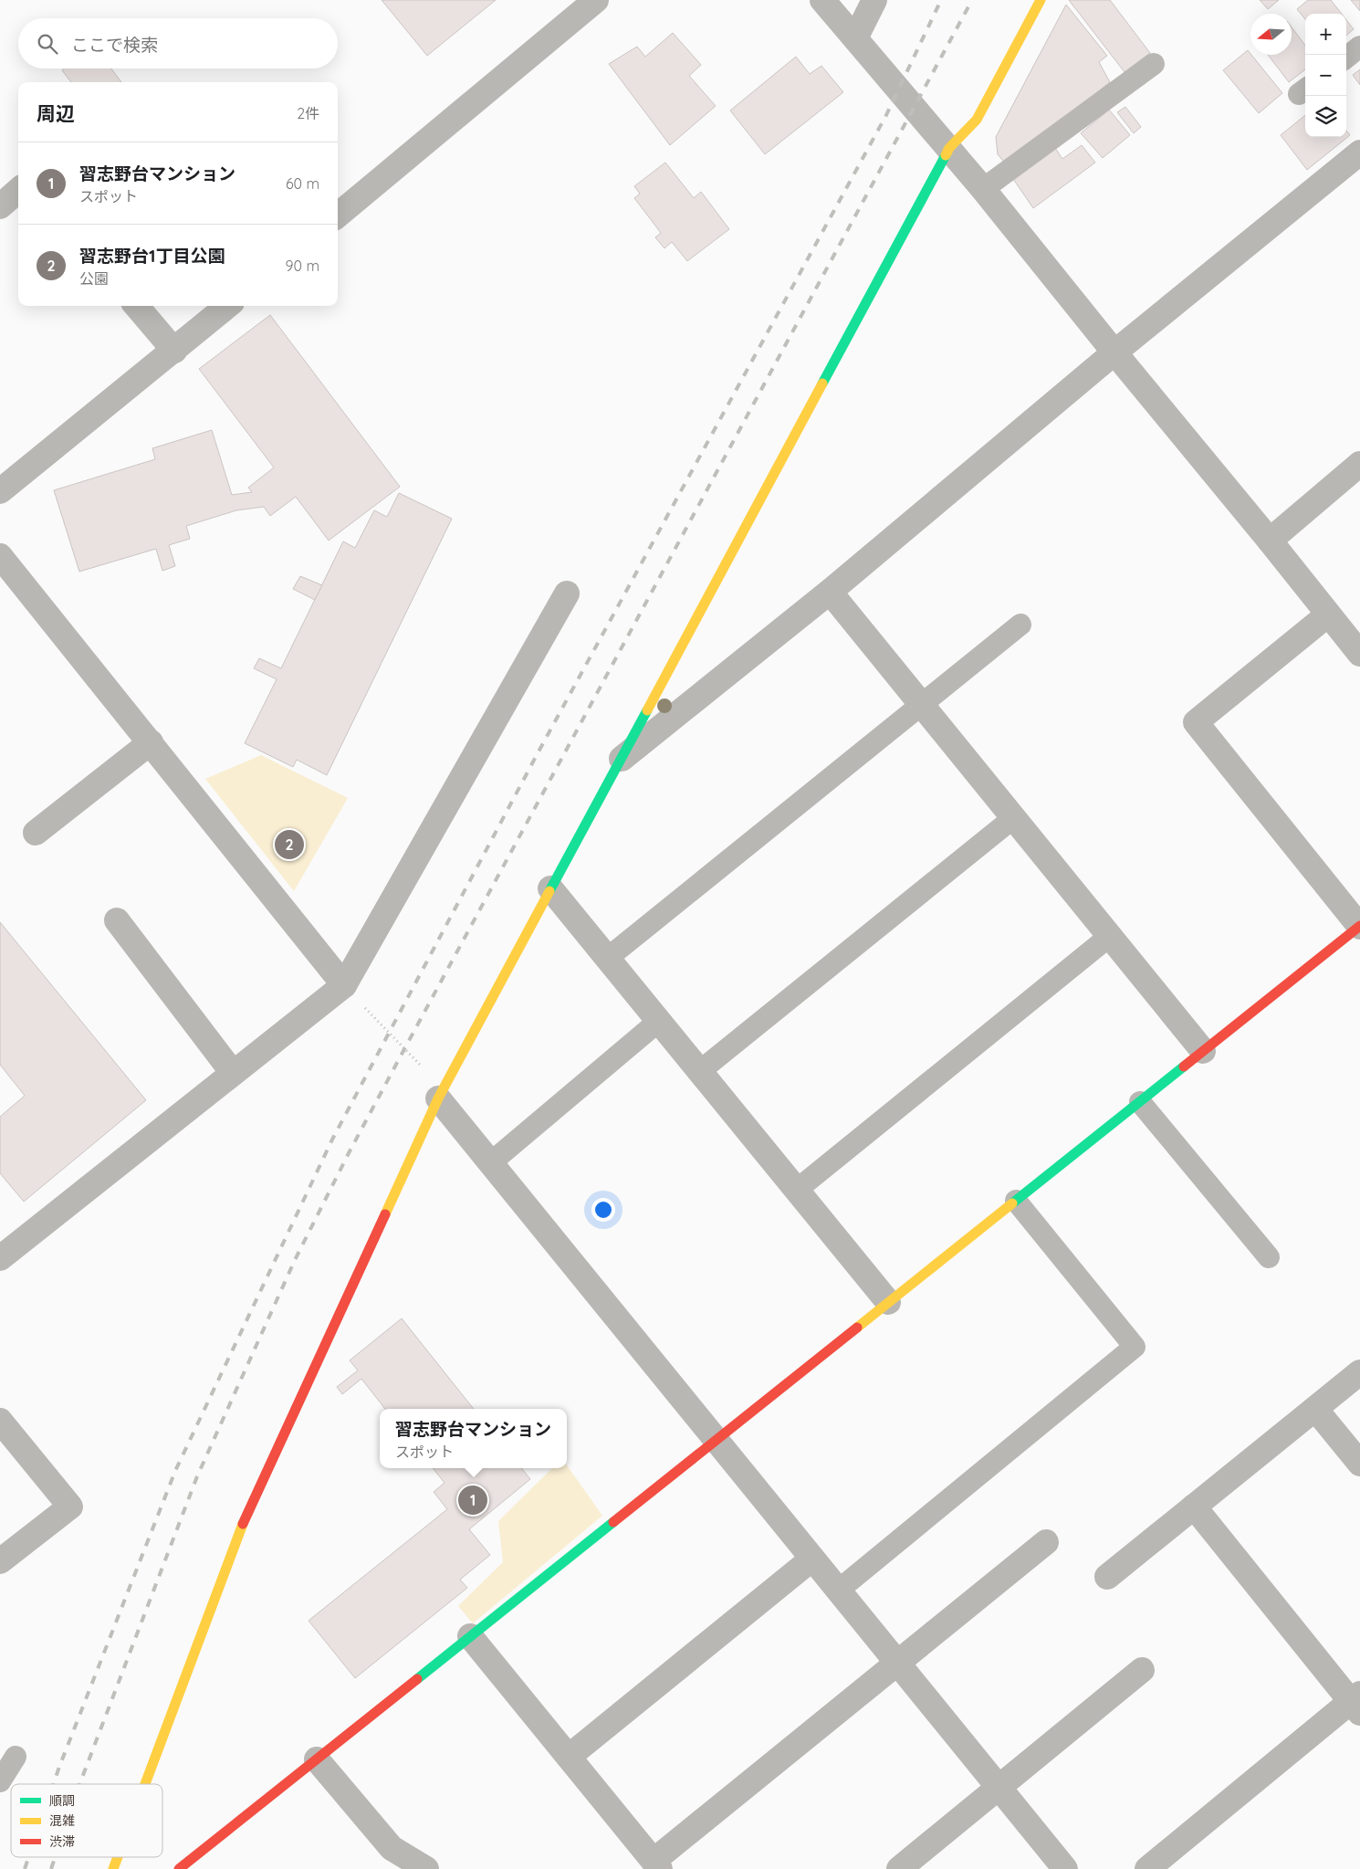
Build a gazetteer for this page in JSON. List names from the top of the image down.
{
  "legend": ["順調", "混雑", "渋滞"],
  "north": "left",
  "page": {
    "map_buttons": ["+", "−"],
    "search": "ここで検索",
    "heading": ["周辺", "2件"],
    "list": [
      {
        "mark": "1",
        "name": "習志野台マンション",
        "note": "スポット",
        "value": "60 m"
      },
      {
        "mark": "2",
        "name": "習志野台1丁目公園",
        "note": "公園",
        "value": "90 m"
      }
    ],
    "pins": ["2", "1"],
    "popup": ["習志野台マンション", "スポット"]
  }
}
